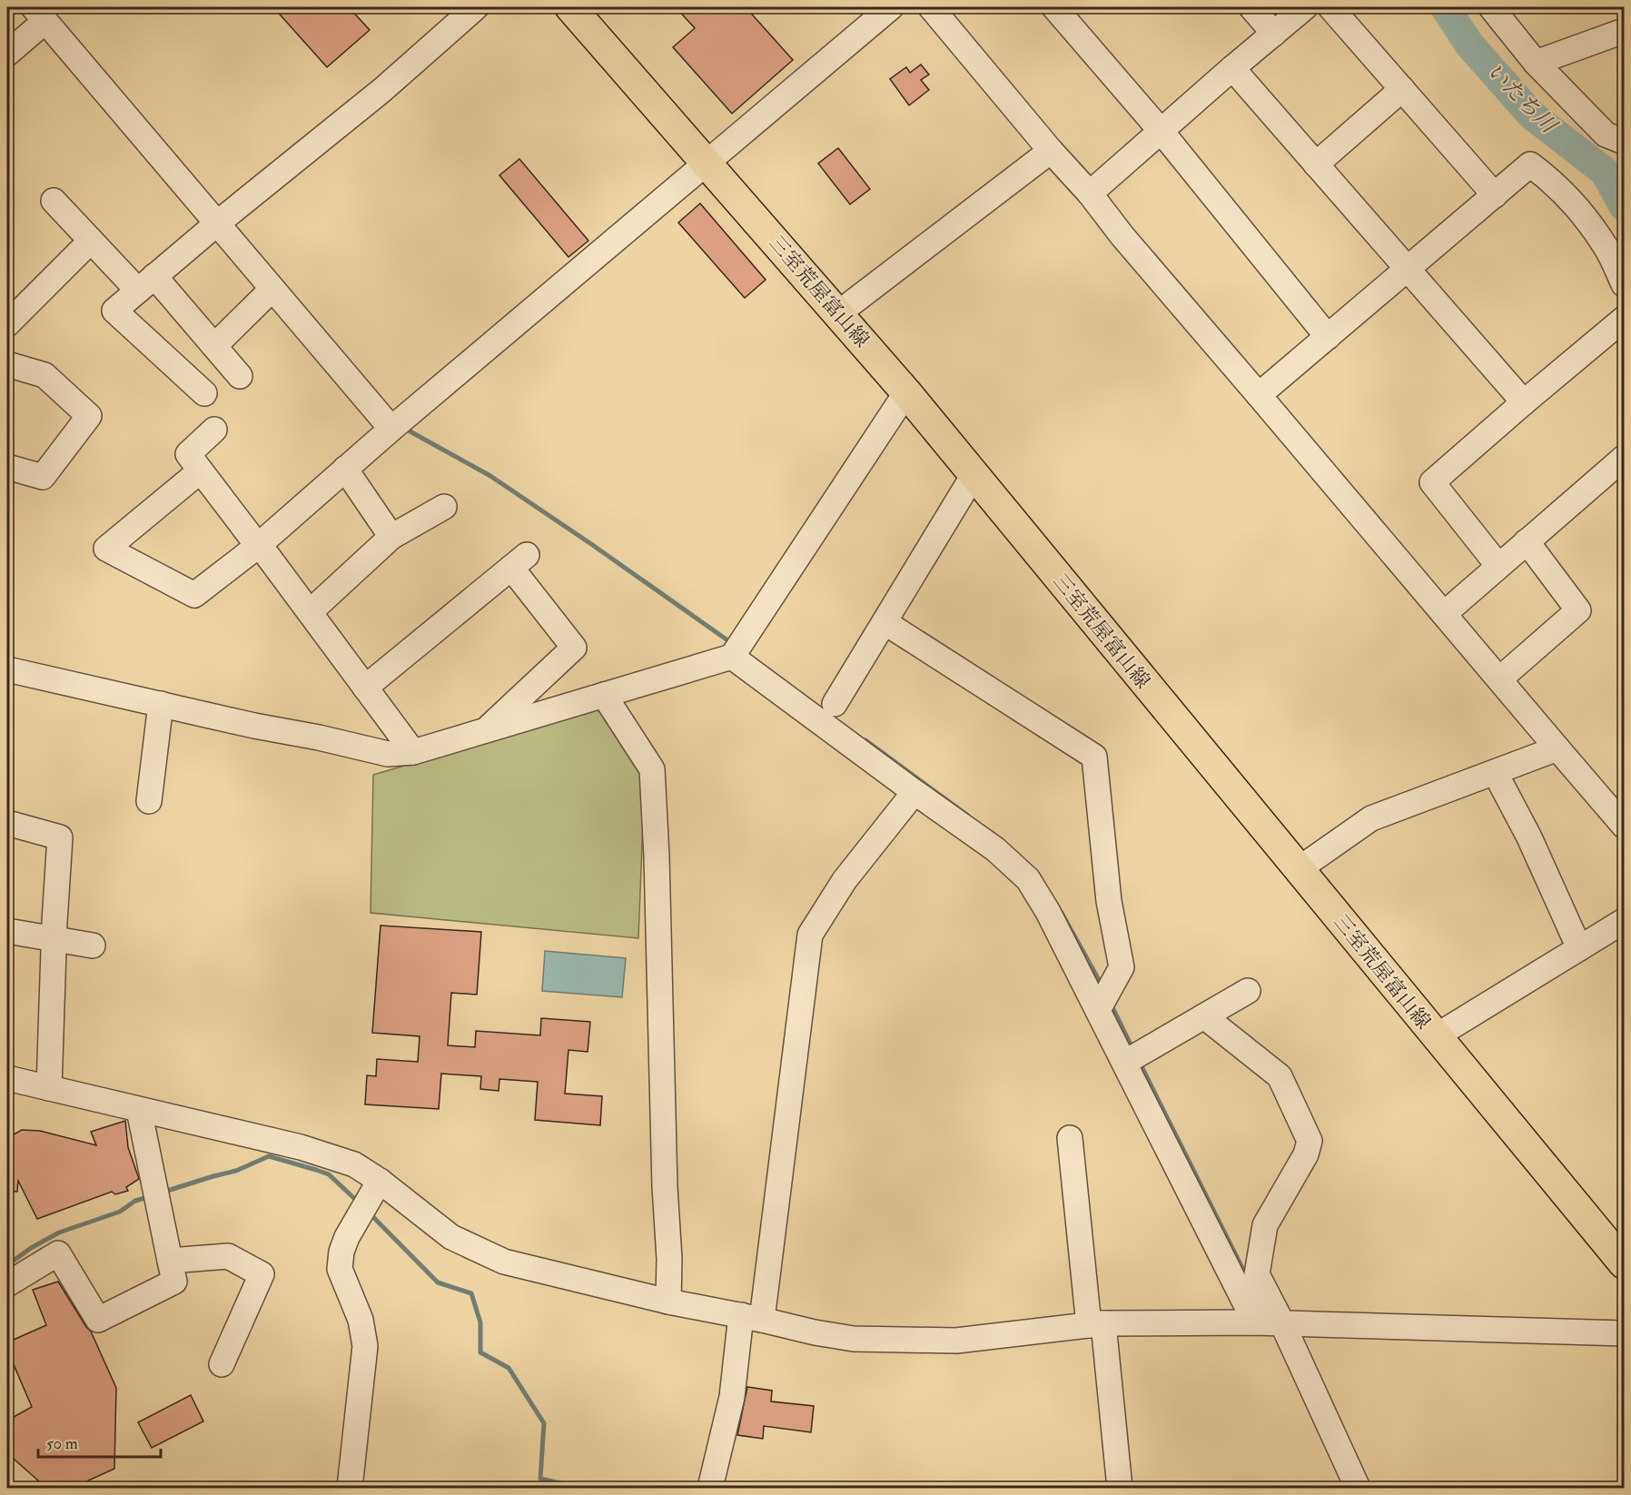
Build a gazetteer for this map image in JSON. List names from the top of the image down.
{
  "streets": {
    "main road": ["三室荒屋富山線"]
  },
  "water": ["いたち川"],
  "scale_bar": "50 m"
}
